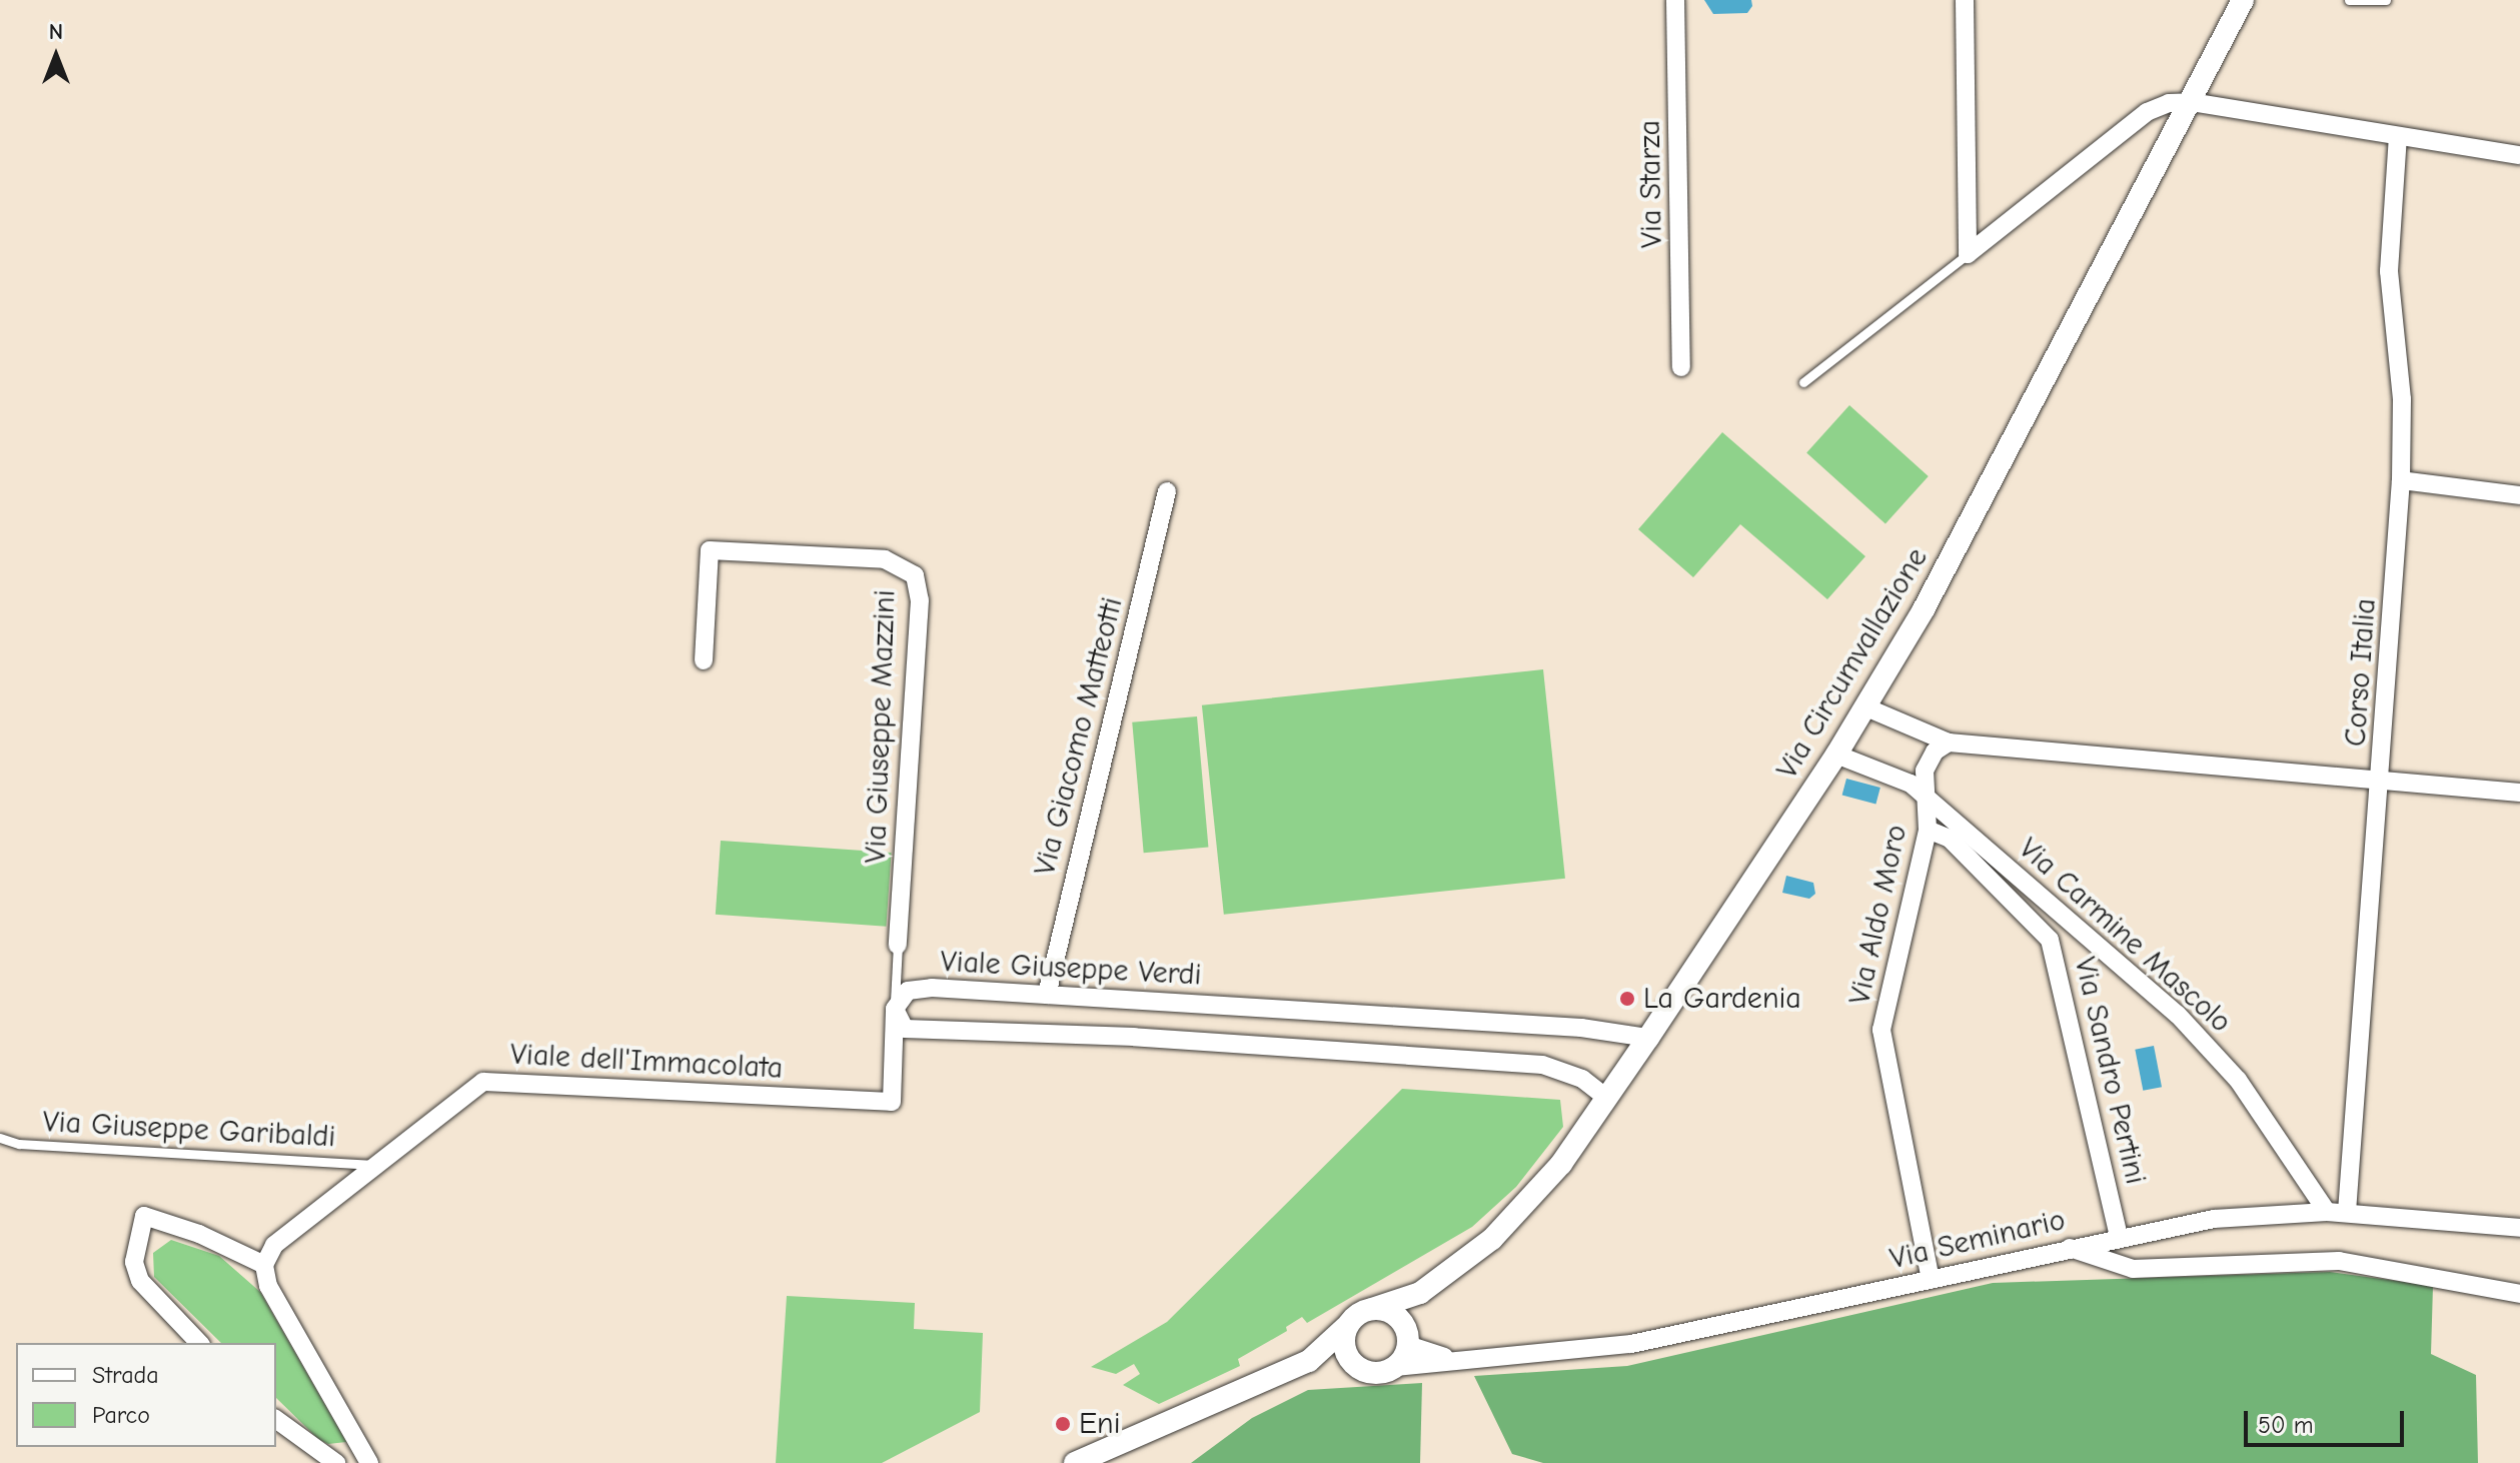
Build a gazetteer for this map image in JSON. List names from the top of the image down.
{
  "streets": {
    "street": [
      "Via Starza",
      "Via Circumvallazione",
      "Corso Italia",
      "Via Giuseppe Mazzini",
      "Via Giacomo Matteotti",
      "Via Aldo Moro",
      "Via Carmine Mascolo",
      "Viale Giuseppe Verdi",
      "Viale dell'Immacolata",
      "Via Sandro Pertini",
      "Via Seminario"
    ],
    "lane": ["Via Giuseppe Garibaldi"]
  },
  "crossings": [
    ["Via Circumvallazione", "Via Carmine Mascolo"],
    ["Via Circumvallazione", "Viale Giuseppe Verdi"],
    ["Via Circumvallazione", "Via Seminario"],
    ["Corso Italia", "Via Seminario"],
    ["Via Giuseppe Mazzini", "Viale Giuseppe Verdi"],
    ["Via Giuseppe Mazzini", "Viale dell'Immacolata"],
    ["Via Giacomo Matteotti", "Viale Giuseppe Verdi"],
    ["Via Aldo Moro", "Via Carmine Mascolo"],
    ["Via Aldo Moro", "Via Sandro Pertini"],
    ["Via Aldo Moro", "Via Seminario"],
    ["Via Carmine Mascolo", "Via Seminario"],
    ["Viale Giuseppe Verdi", "Viale dell'Immacolata"],
    ["Viale dell'Immacolata", "Via Giuseppe Garibaldi"],
    ["Via Sandro Pertini", "Via Seminario"]
  ],
  "places": ["La Gardenia", "Eni"],
  "legend": ["Strada", "Parco"],
  "scale_bar": "50 m",
  "north": "top"
}
